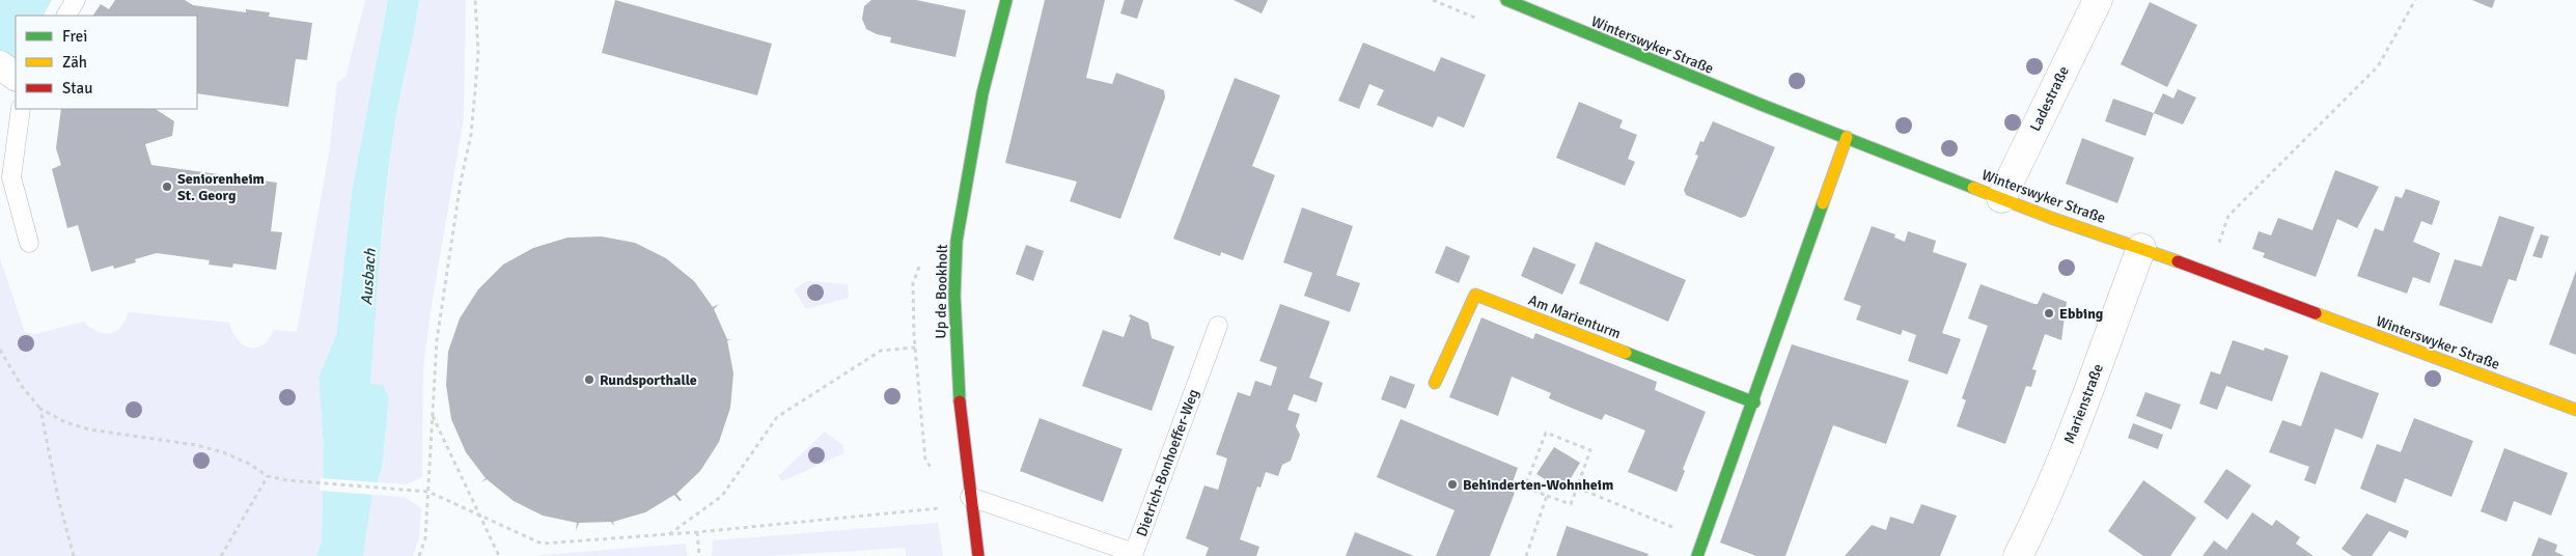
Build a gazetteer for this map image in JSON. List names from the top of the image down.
{
  "streets": {
    "street": [
      "Winterswyker Straße",
      "Ladestraße",
      "Up de Bookholt",
      "Am Marienturm",
      "Marienstraße"
    ],
    "lane": ["Dietrich-Bonhoeffer-Weg"]
  },
  "crossings": [
    ["Winterswyker Straße", "Ladestraße"],
    ["Winterswyker Straße", "Marienstraße"],
    ["Up de Bookholt", "Dietrich-Bonhoeffer-Weg"]
  ],
  "water": ["Ausbach"],
  "places": [
    "Seniorenheim St. Georg",
    "Ebbing",
    "Rundsporthalle",
    "Behinderten-Wohnheim"
  ],
  "legend": ["Frei", "Zäh", "Stau"]
}
